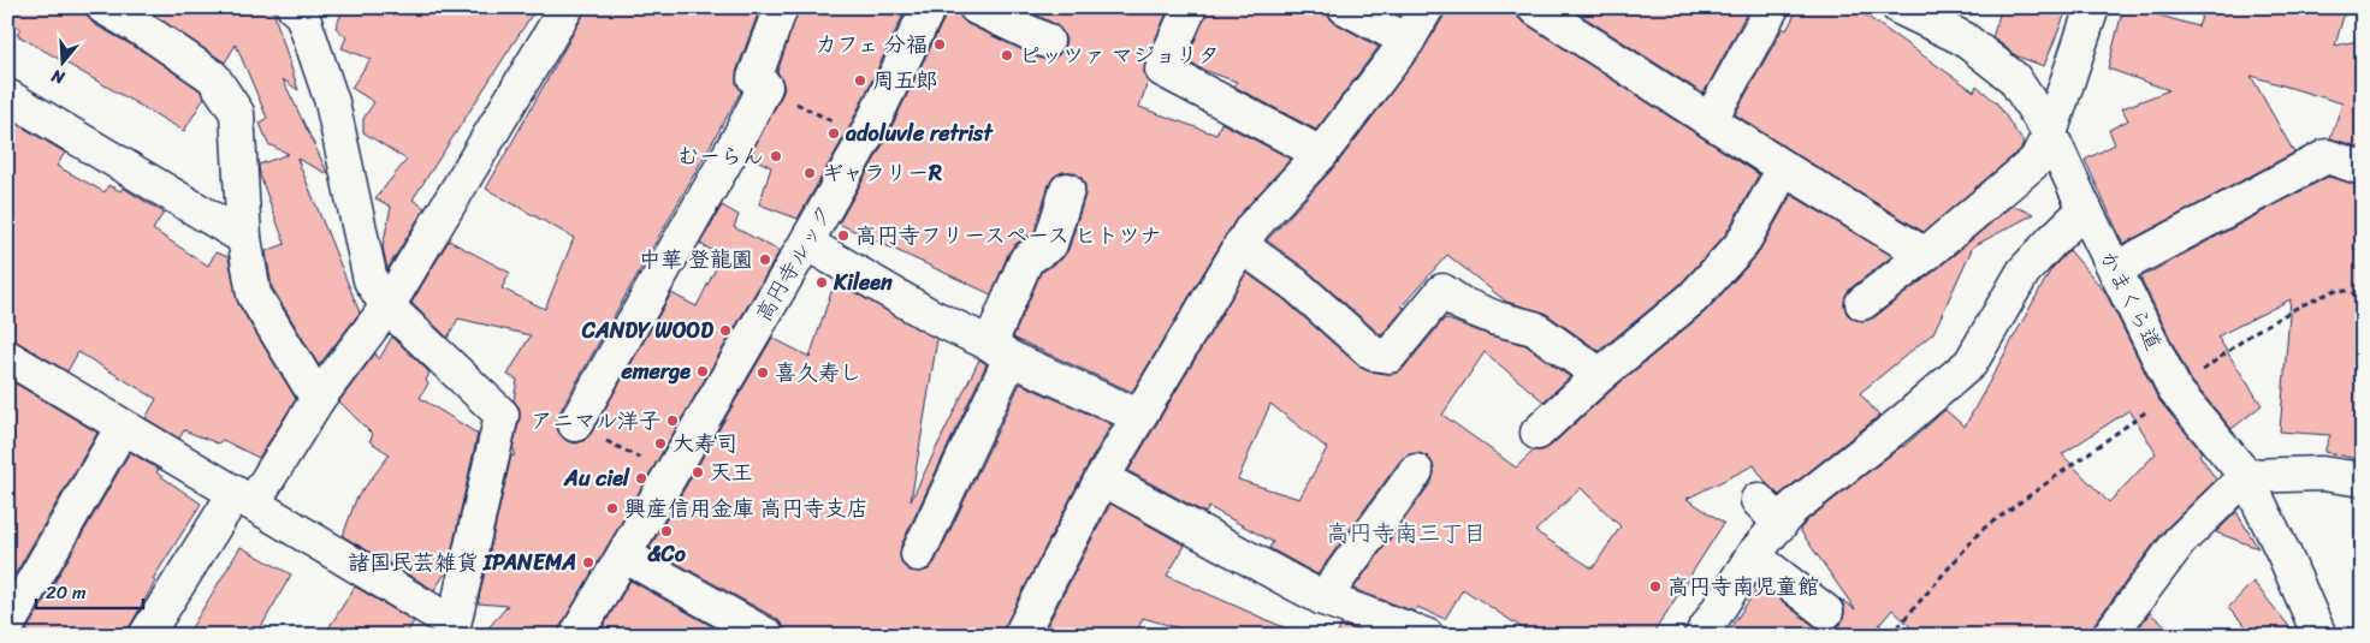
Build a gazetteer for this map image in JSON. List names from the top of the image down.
{
  "streets": {
    "street": ["高円寺ルック", "かまくら道"]
  },
  "districts": ["高円寺南三丁目"],
  "places": [
    "カフェ 分福",
    "ピッツァ マジョリタ",
    "周五郎",
    "adoluvle retrist",
    "むーらん",
    "ギャラリーR",
    "高円寺フリースペース ヒトツナ",
    "中華 登龍園",
    "Kileen",
    "CANDY WOOD",
    "emerge",
    "喜久寿し",
    "アニマル洋子",
    "大寿司",
    "天王",
    "Au ciel",
    "興産信用金庫 高円寺支店",
    "&Co",
    "諸国民芸雑貨 IPANEMA",
    "高円寺南児童館"
  ],
  "scale_bar": "20 m",
  "north": "bottom"
}
